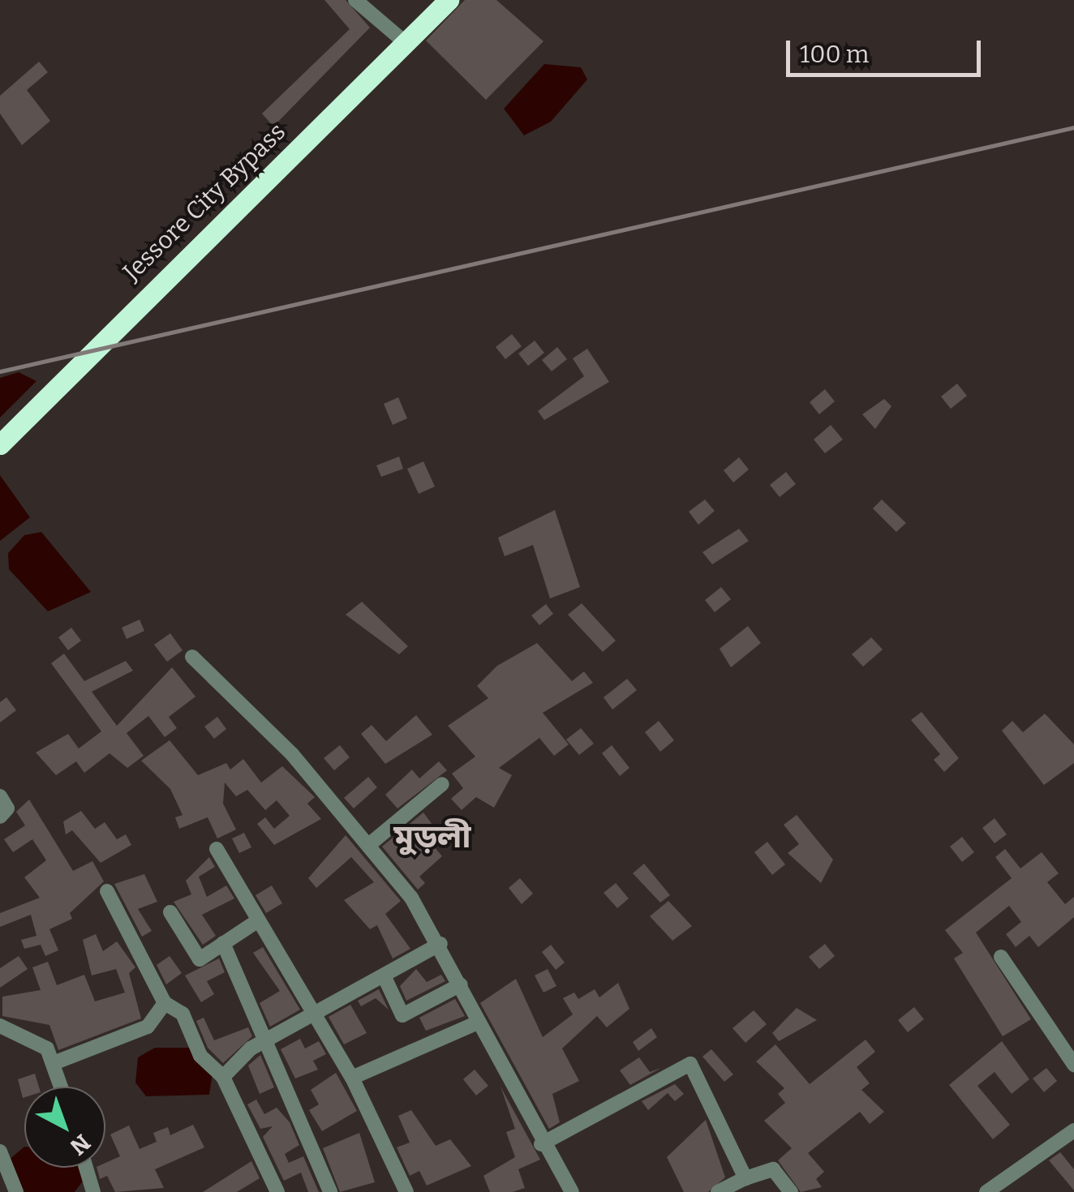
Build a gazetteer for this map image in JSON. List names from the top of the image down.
{
  "streets": {
    "highway": ["Jessore City Bypass"]
  },
  "districts": ["মুড়লী"],
  "scale_bar": "100 m",
  "north": "bottom right"
}
